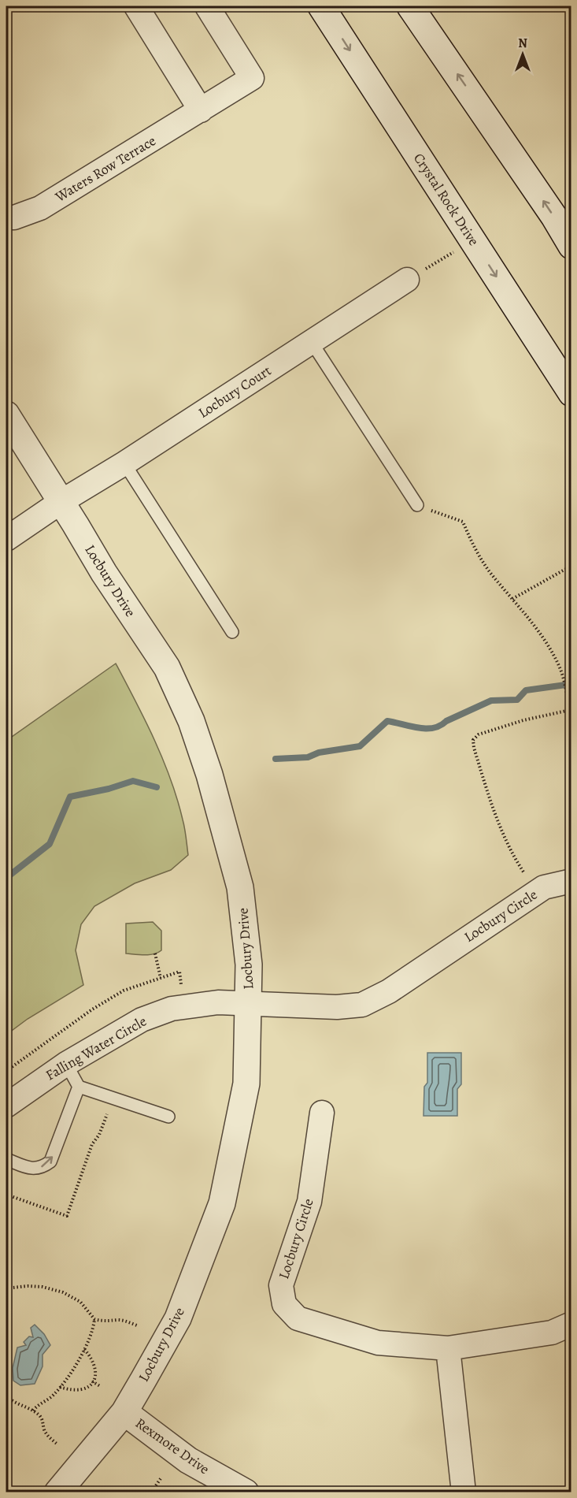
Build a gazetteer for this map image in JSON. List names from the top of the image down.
{
  "streets": {
    "street": [
      "Waters Row Terrace",
      "Crystal Rock Drive",
      "Locbury Court",
      "Locbury Drive",
      "Locbury Circle",
      "Falling Water Circle",
      "Rexmore Drive"
    ]
  },
  "crossings": [
    ["Locbury Court", "Locbury Drive"],
    ["Locbury Drive", "Locbury Circle"],
    ["Locbury Drive", "Falling Water Circle"],
    ["Locbury Drive", "Rexmore Drive"],
    ["Locbury Circle", "Falling Water Circle"]
  ],
  "north": "top"
}
